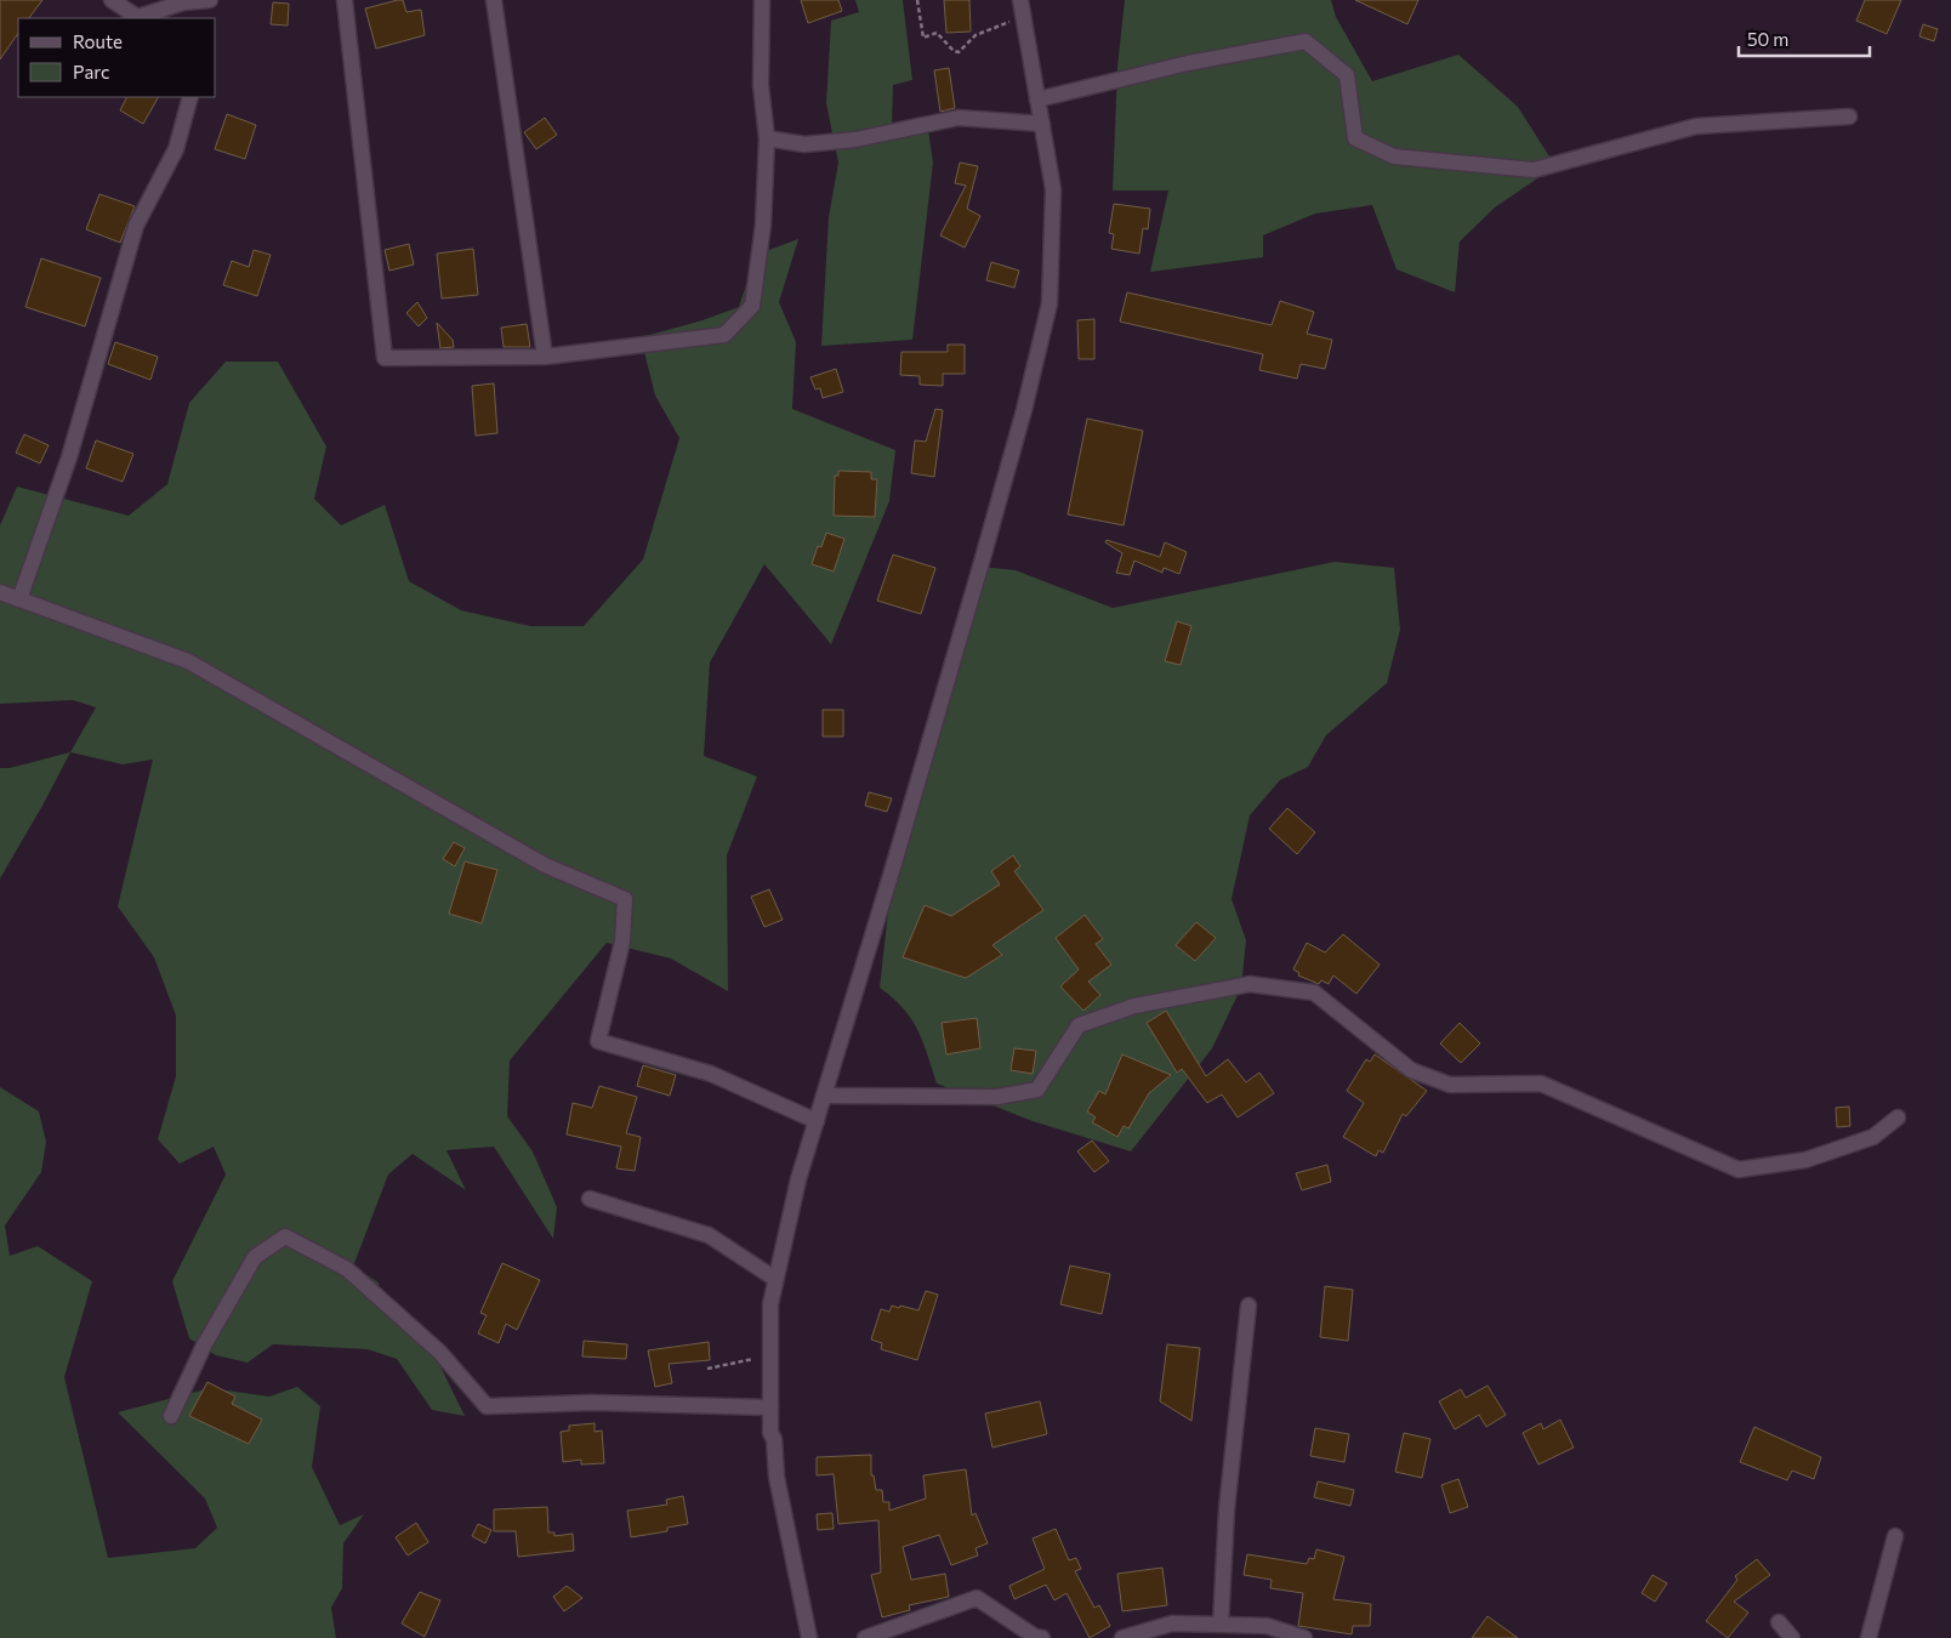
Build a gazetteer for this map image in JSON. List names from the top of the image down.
{
  "legend": ["Route", "Parc"],
  "scale_bar": "50 m"
}
